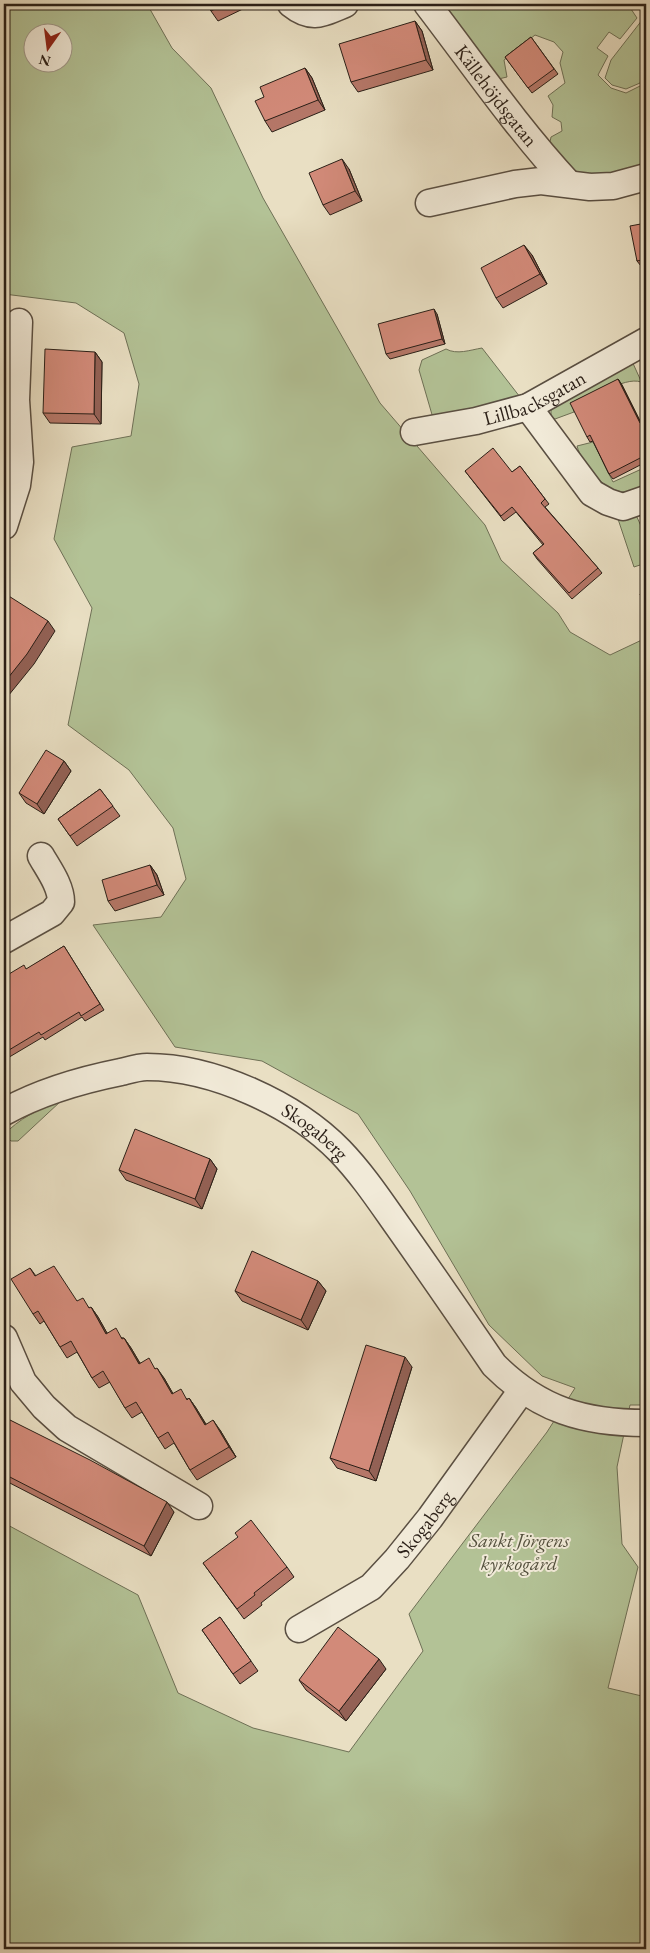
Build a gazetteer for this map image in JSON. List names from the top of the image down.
{
  "streets": {
    "street": ["Källehöjdsgatan", "Lillbacksgatan", "Skogaberg"]
  },
  "parks": ["Sankt Jörgens kyrkogård"],
  "north": "bottom"
}
